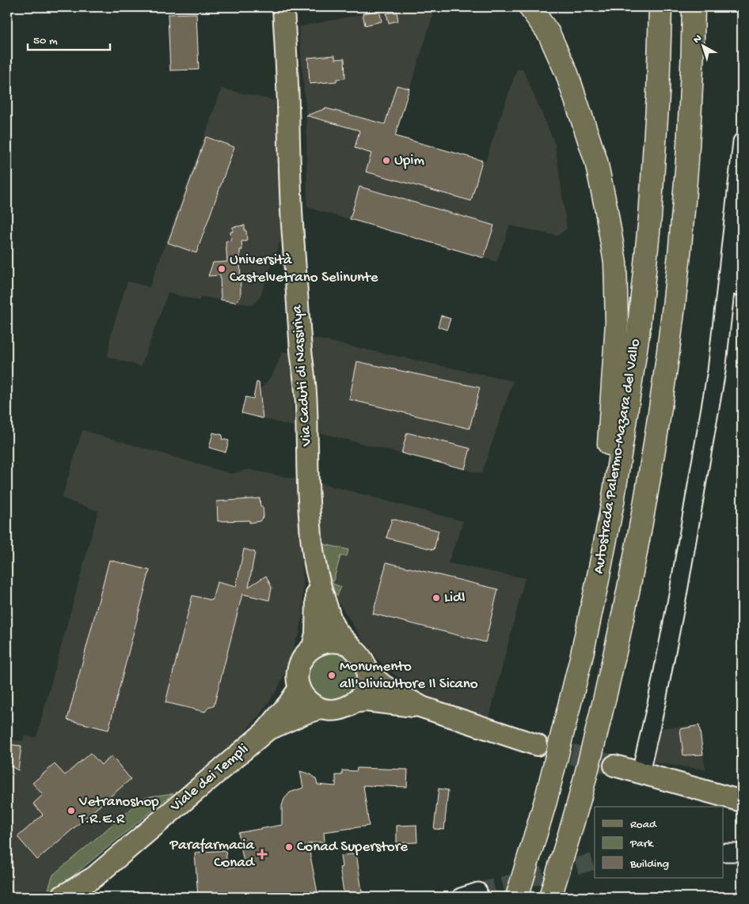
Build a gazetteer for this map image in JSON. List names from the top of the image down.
{
  "streets": {
    "highway": ["Autostrada Palermo-Mazara del Vallo"],
    "main road": ["Via Caduti di Nassiriya", "Viale dei Templi"]
  },
  "places": {
    "other": [
      "Upim",
      "Università Castelvetrano Selinunte",
      "Lidl",
      "Monumento all'olivicultore Il Sicano",
      "Vetranoshop T.R.E.R",
      "Conad Superstore"
    ],
    "health": ["Parafarmacia Conad"]
  },
  "legend": ["Road", "Park", "Building"],
  "scale_bar": "50 m",
  "north": "top left"
}
